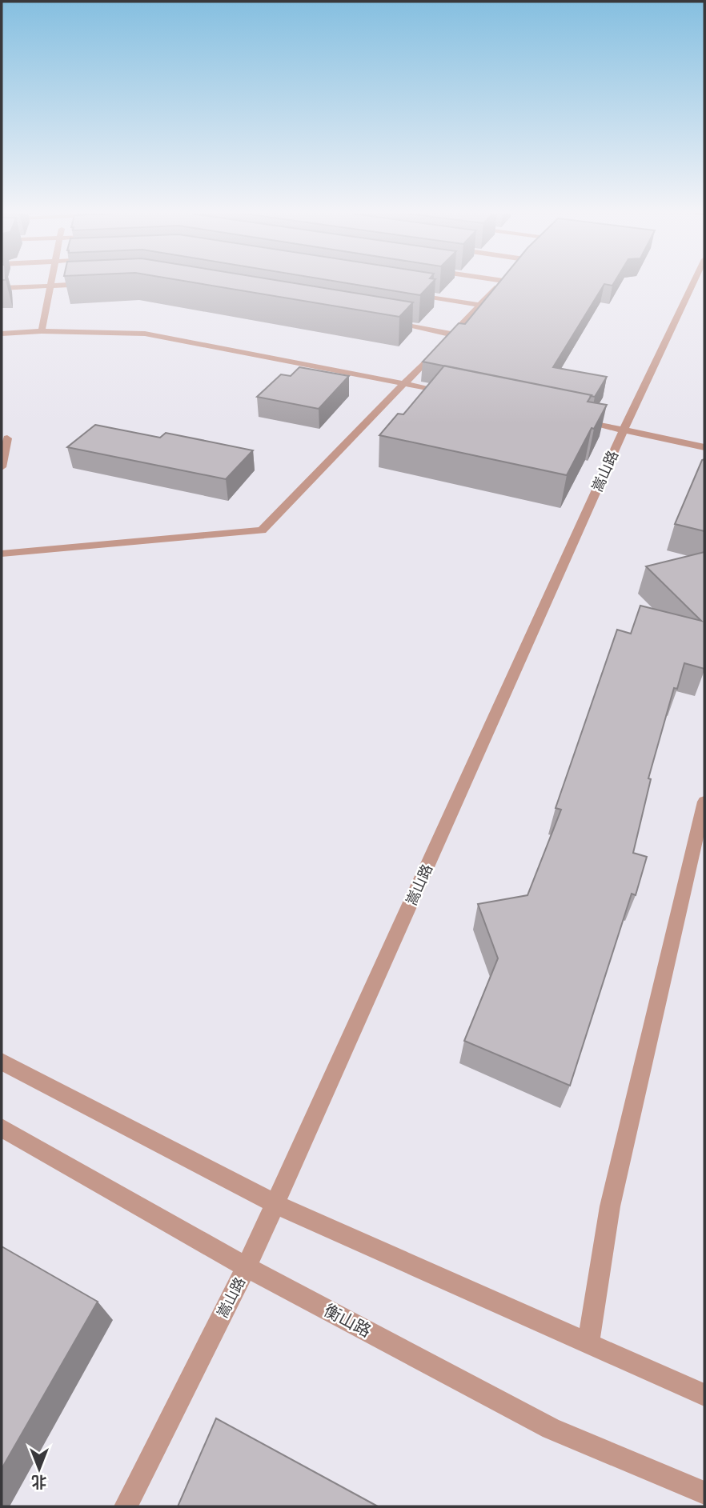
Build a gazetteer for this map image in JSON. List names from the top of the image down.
{
  "streets": {
    "street": ["嵩山路", "衡山路"]
  },
  "crossings": [
    ["嵩山路", "衡山路"]
  ],
  "north": "bottom"
}
